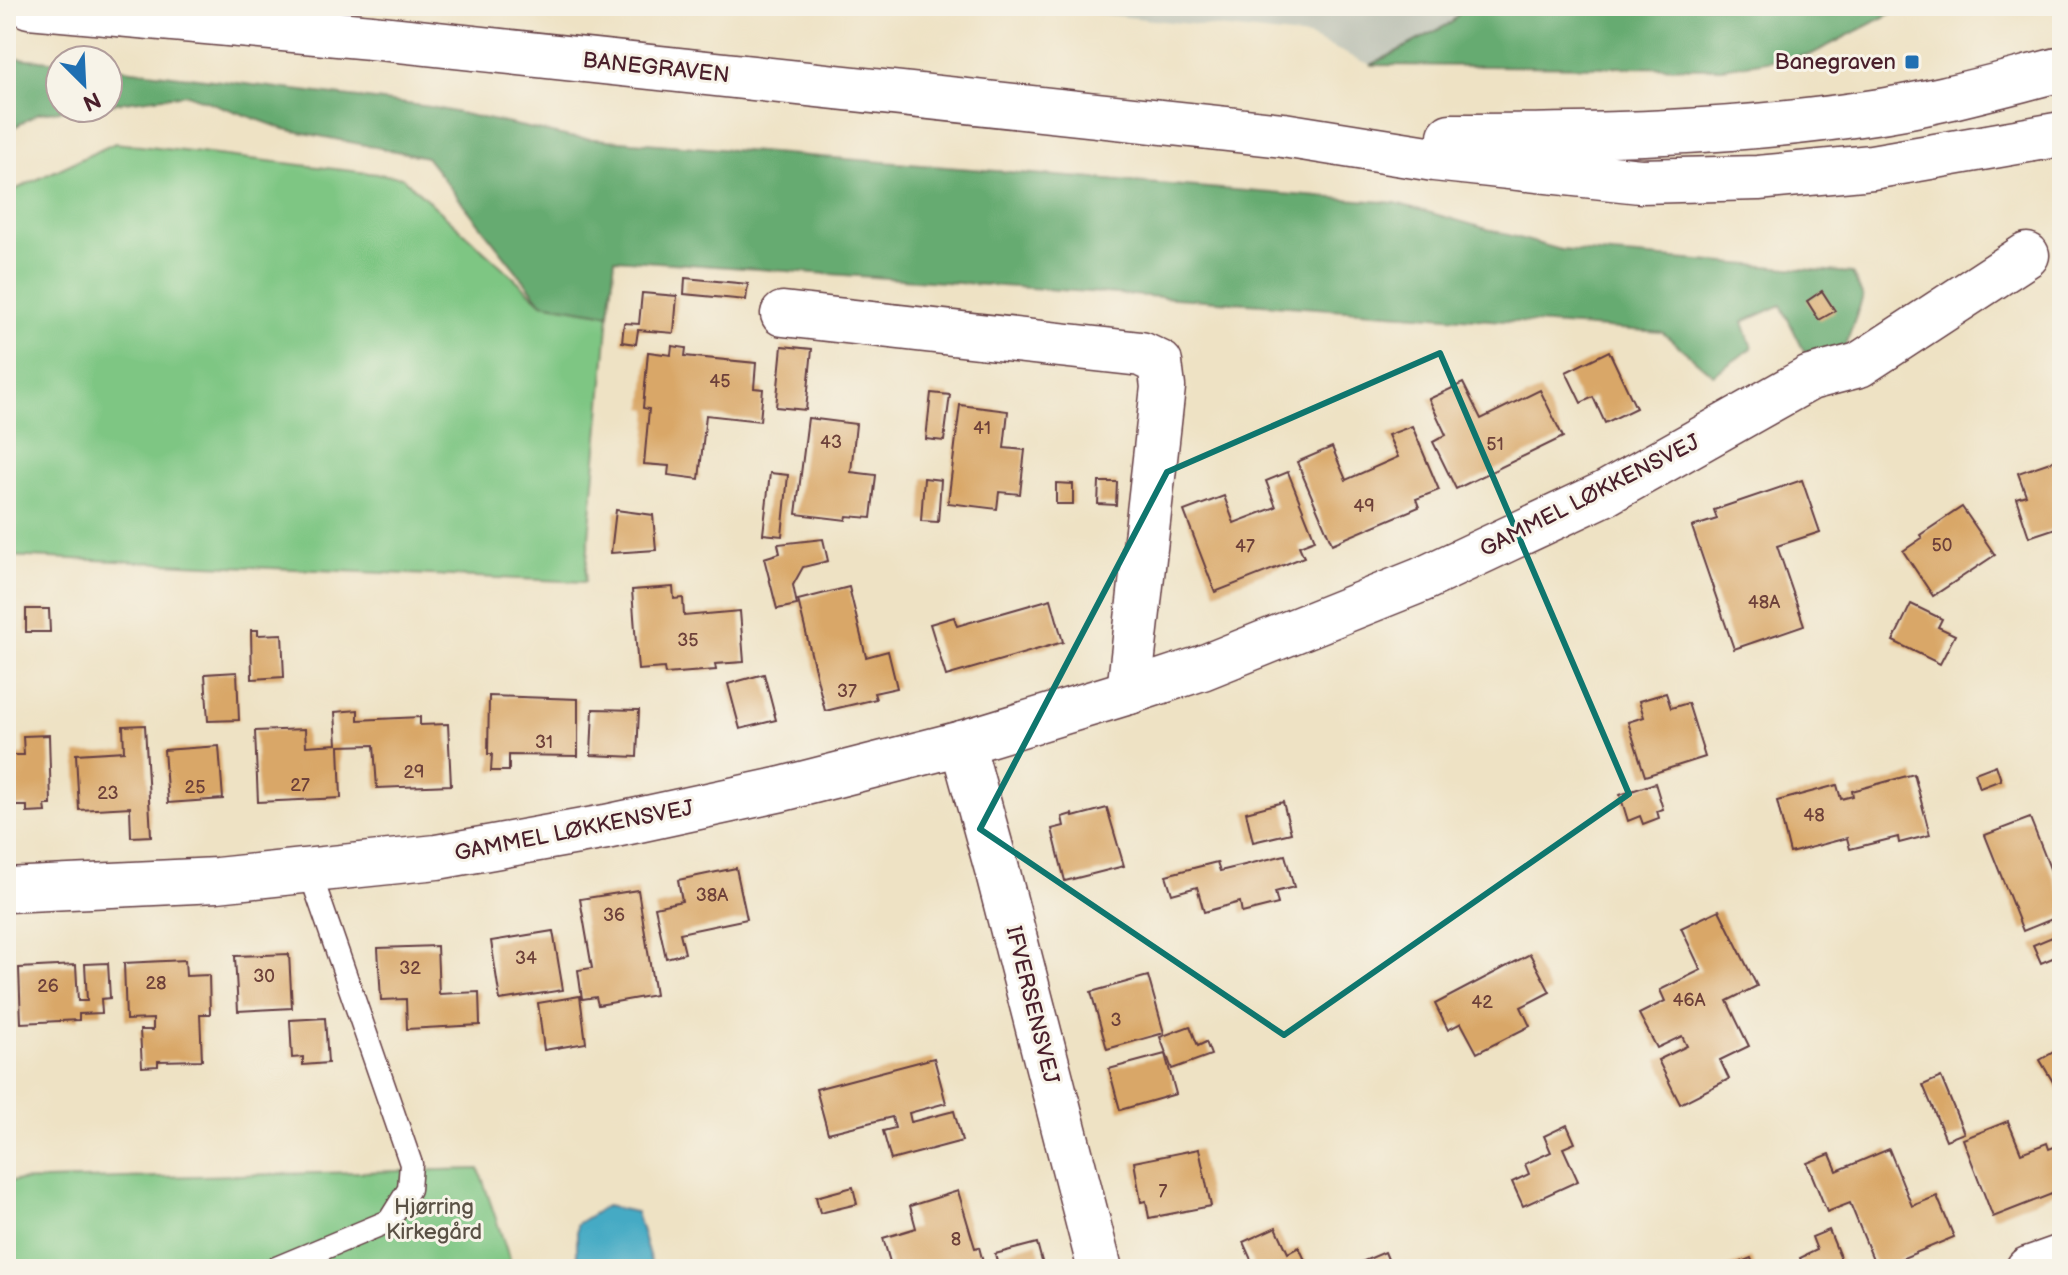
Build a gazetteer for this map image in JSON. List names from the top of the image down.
{
  "streets": {
    "street": ["BANEGRAVEN", "GAMMEL LØKKENSVEJ", "IFVERSENSVEJ"]
  },
  "crossings": [
    ["GAMMEL LØKKENSVEJ", "IFVERSENSVEJ"]
  ],
  "parks": ["Hjørring Kirkegård"],
  "places": {
    "transit": ["Banegraven"]
  },
  "house_numbers": [
    "45",
    "41",
    "43",
    "51",
    "49",
    "50",
    "47",
    "48A",
    "35",
    "37",
    "31",
    "29",
    "27",
    "25",
    "23",
    "48",
    "38A",
    "36",
    "34",
    "32",
    "30",
    "28",
    "26",
    "46A",
    "42",
    "3",
    "7",
    "8"
  ],
  "north": "bottom right"
}
